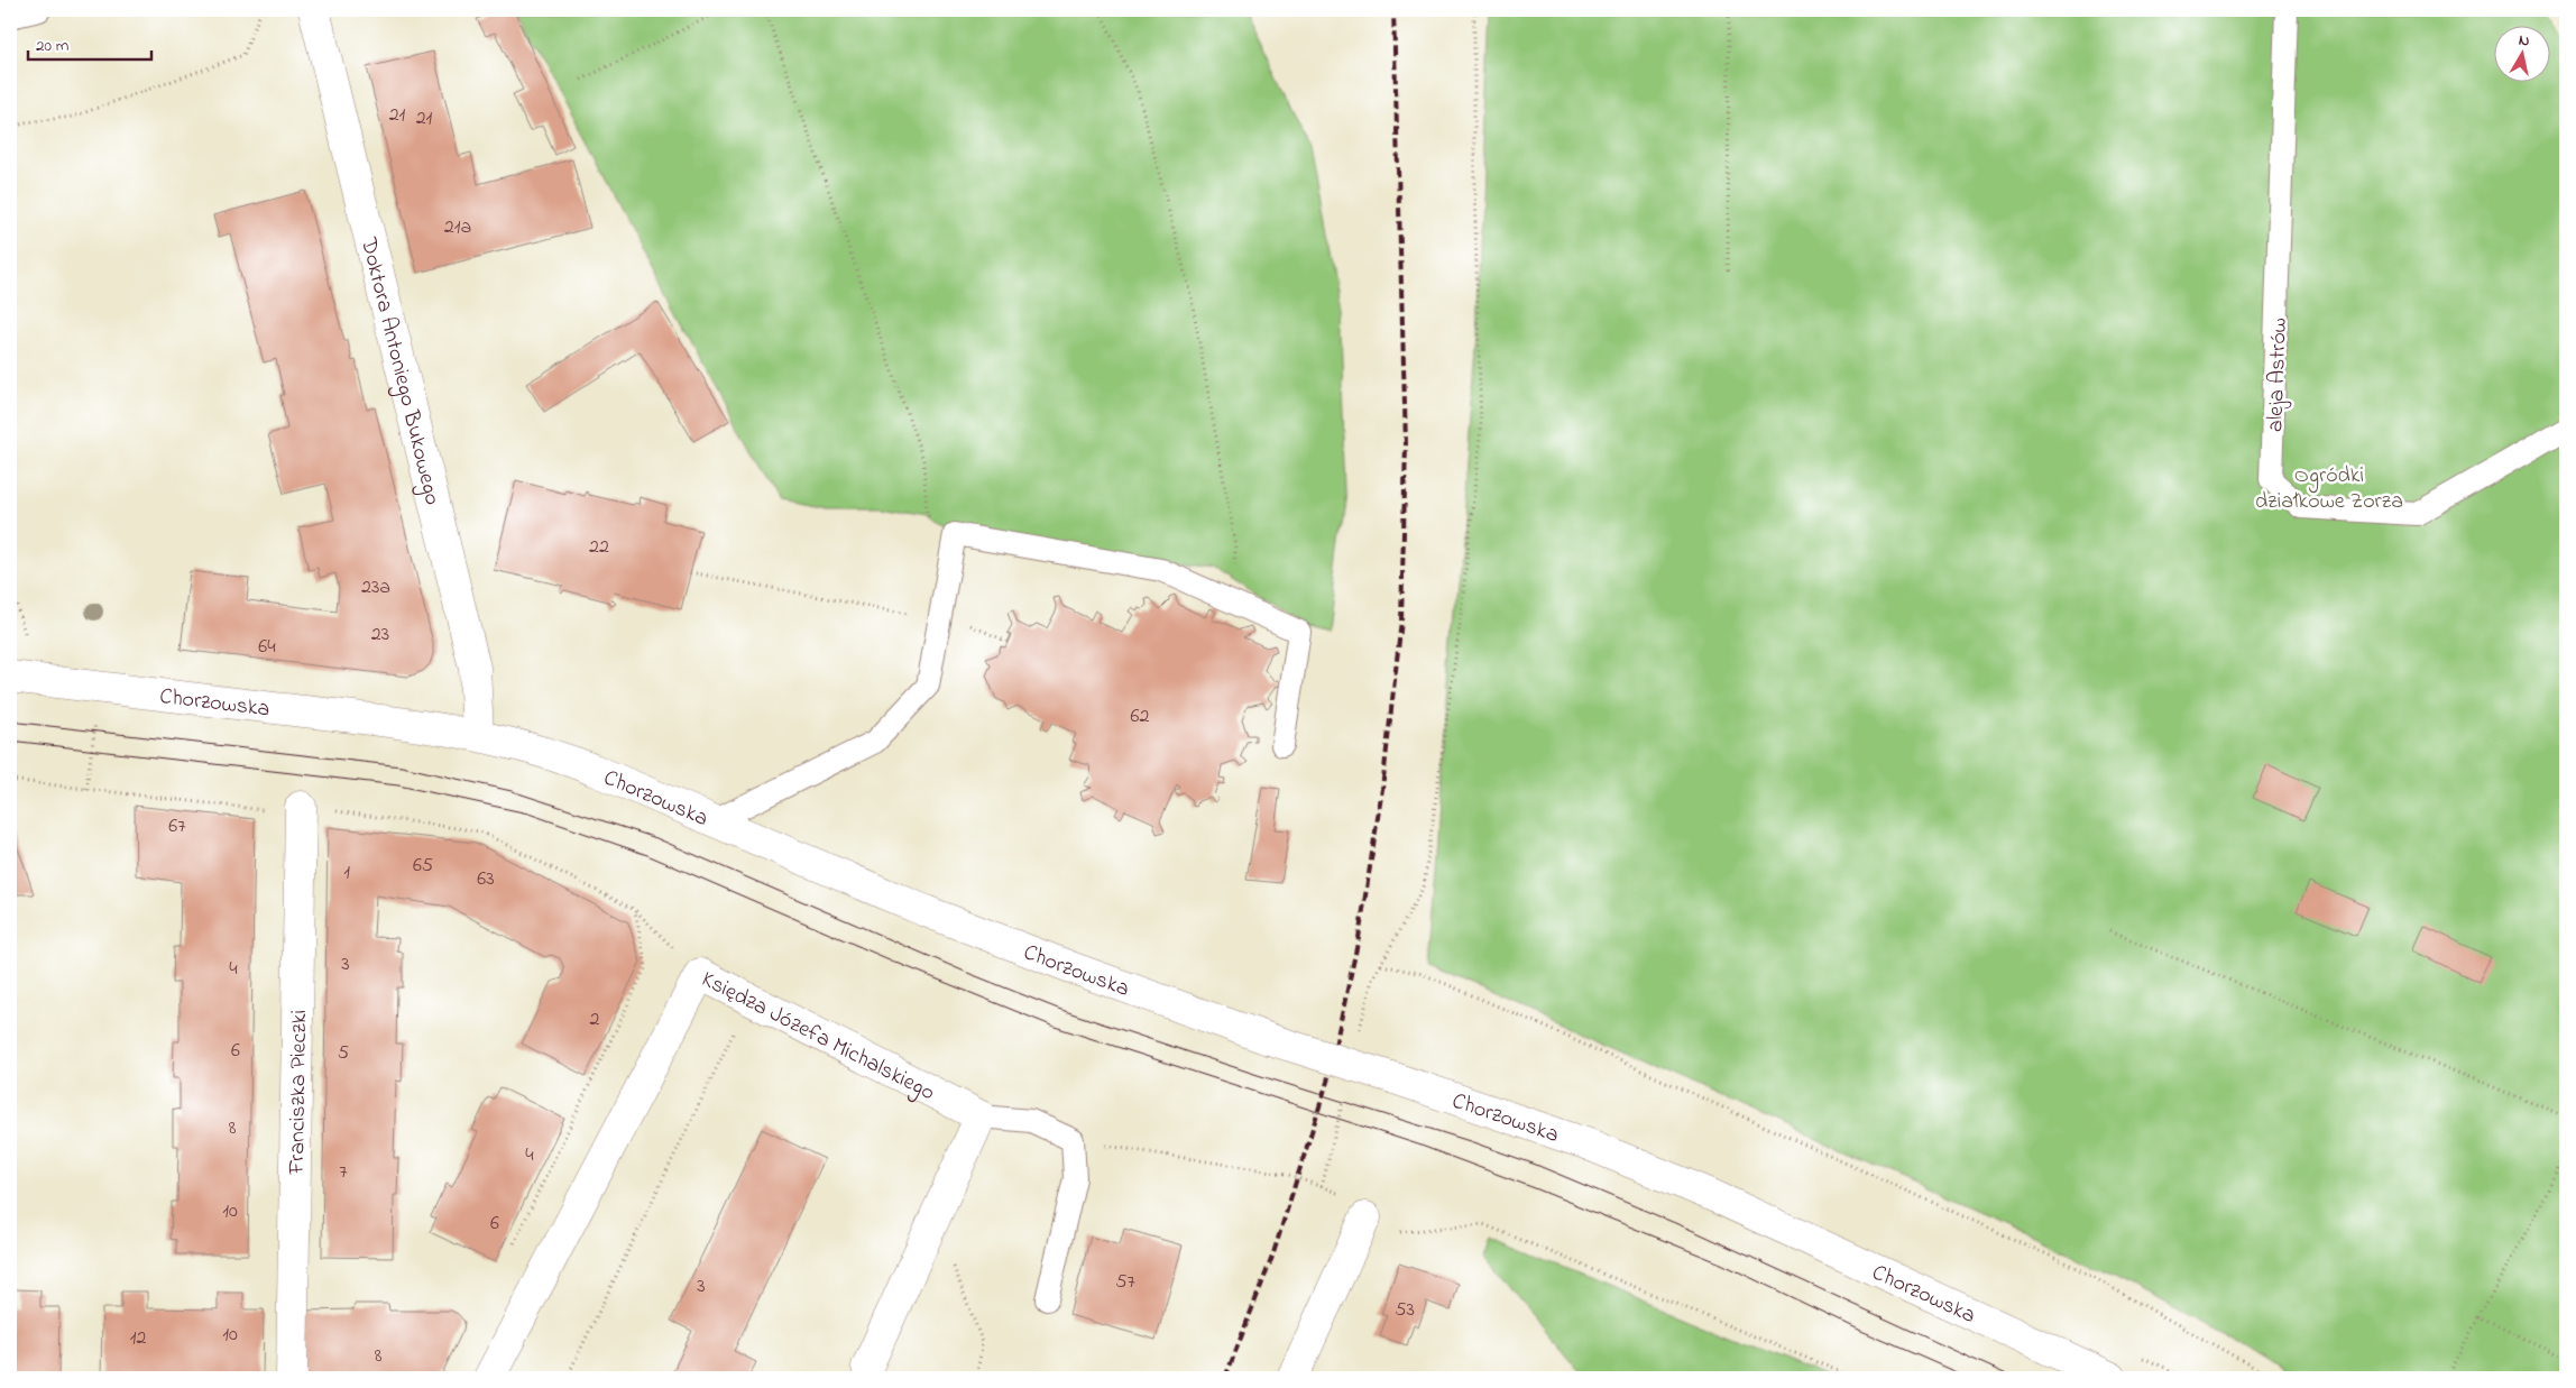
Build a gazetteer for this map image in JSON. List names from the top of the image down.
{
  "streets": {
    "street": [
      "Doktora Antoniego Bukowego",
      "Chorzowska",
      "Księdza Józefa Michalskiego",
      "Franciszka Pieczki"
    ],
    "lane": ["aleja Astrów"]
  },
  "crossings": [
    ["Doktora Antoniego Bukowego", "Chorzowska"]
  ],
  "parks": ["Ogródki działkowe Zorza"],
  "house_numbers": [
    "21",
    "21",
    "21a",
    "22",
    "23a",
    "23",
    "64",
    "62",
    "67",
    "65",
    "1",
    "63",
    "3",
    "4",
    "2",
    "6",
    "5",
    "8",
    "4",
    "7",
    "10",
    "6",
    "57",
    "3",
    "53",
    "10",
    "12",
    "8"
  ],
  "scale_bar": "20 m",
  "north": "top"
}
